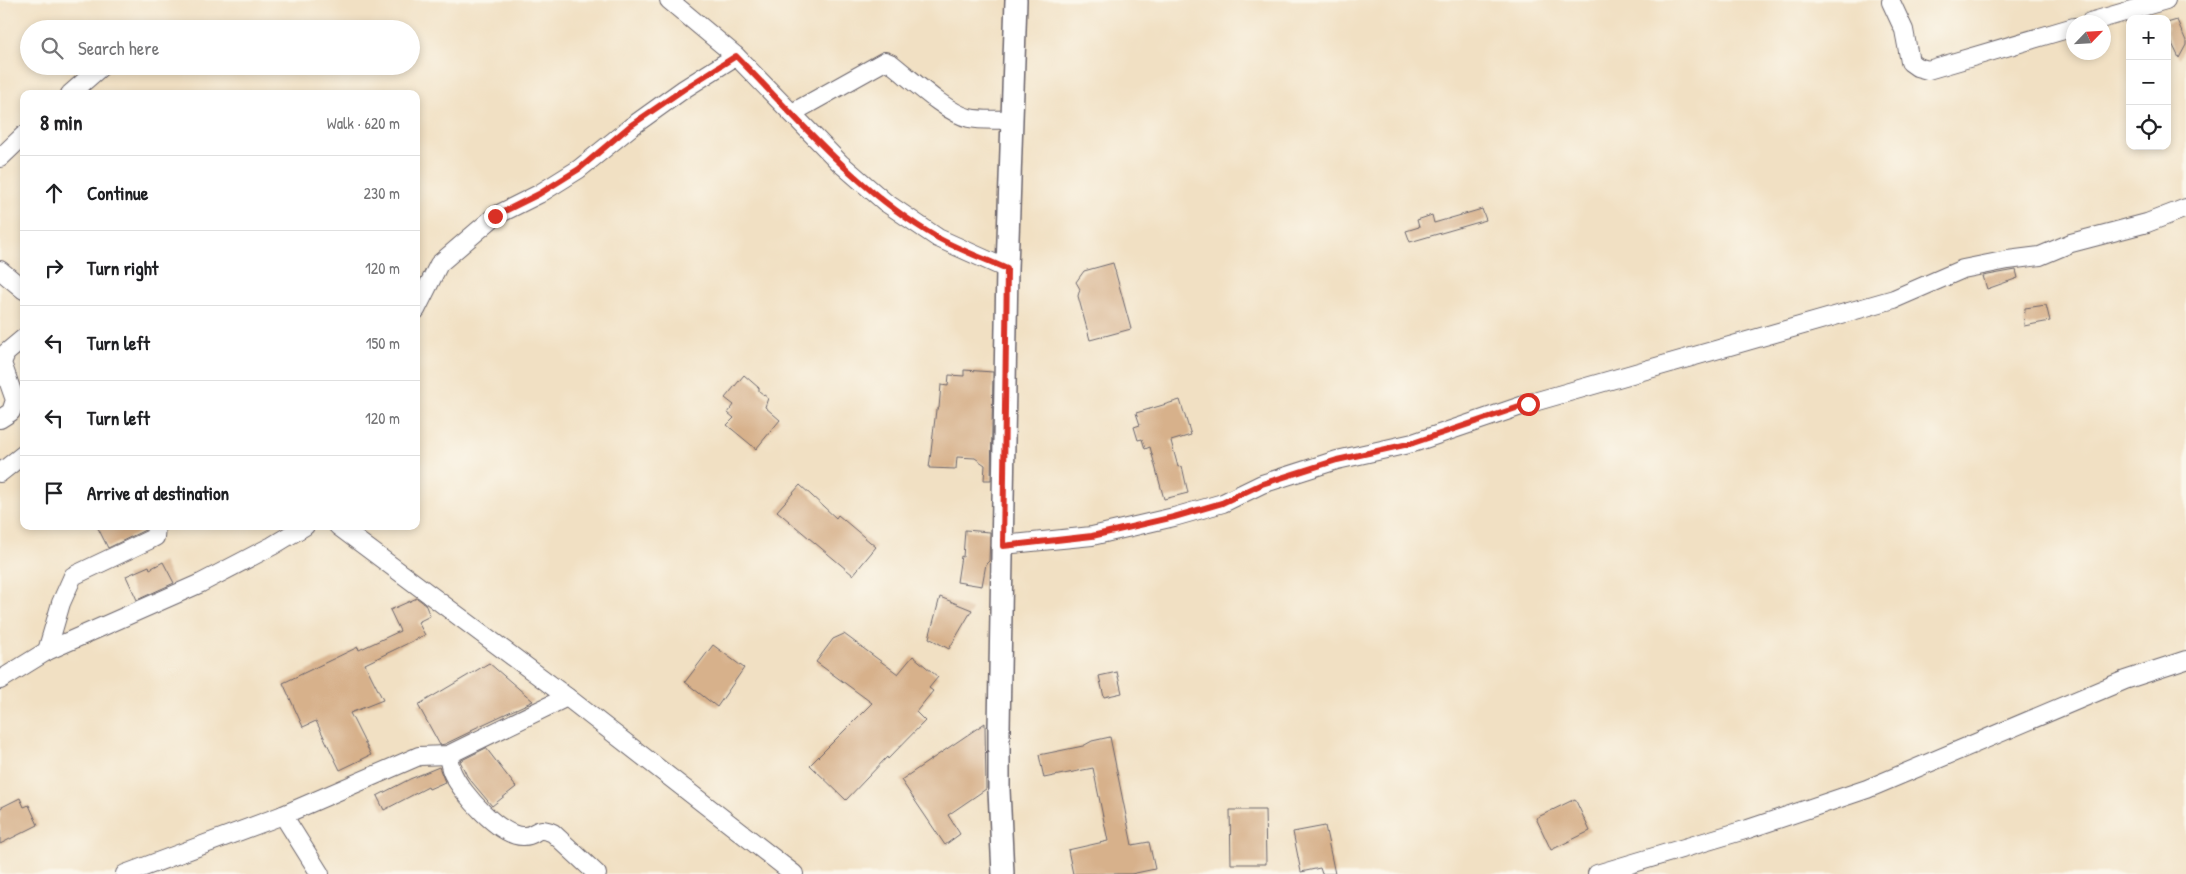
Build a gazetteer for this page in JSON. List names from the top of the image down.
{
  "north": "top right",
  "page": {
    "map_buttons": ["+", "−"],
    "search": "Search here",
    "heading": ["8 min", "Walk · 620 m"],
    "list": [
      ["Continue", "230 m"],
      ["Turn right", "120 m"],
      ["Turn left", "150 m"],
      ["Turn left", "120 m"],
      "Arrive at destination"
    ]
  }
}
